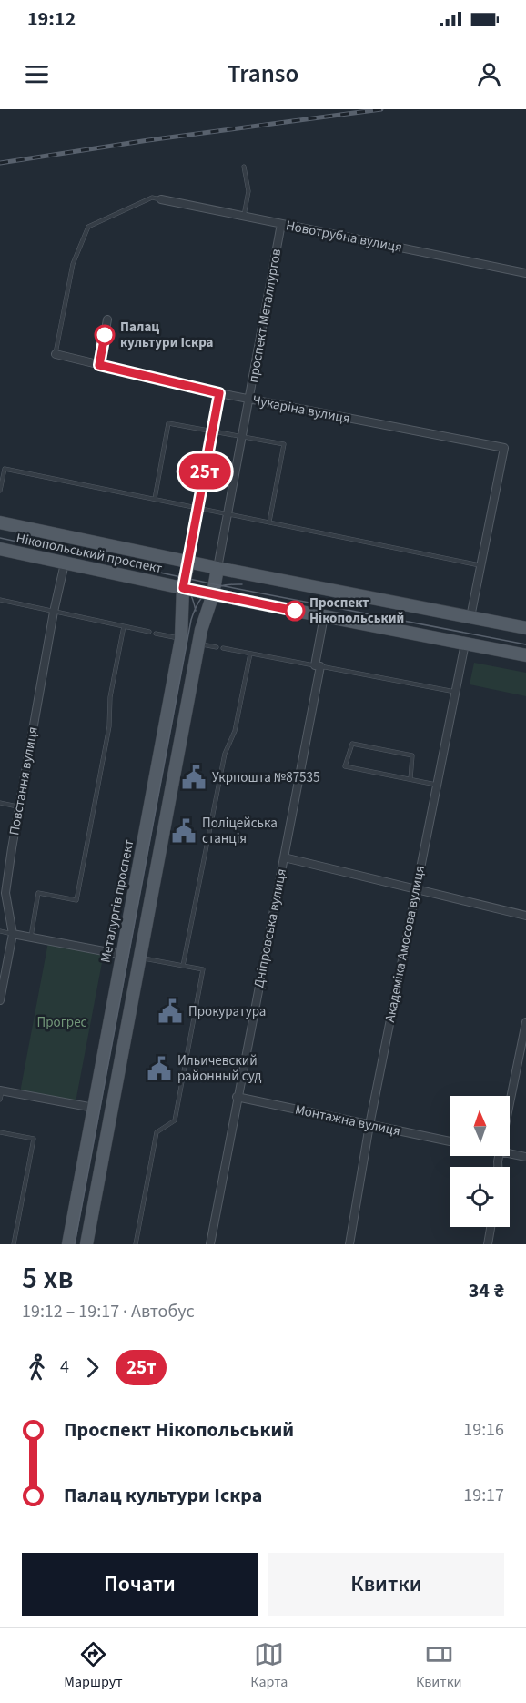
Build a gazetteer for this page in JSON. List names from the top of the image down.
{
  "streets": {
    "main road": ["Нікопольський проспект", "Металургів проспект"],
    "street": [
      "Новотрубна вулиця",
      "проспект Металлургов",
      "Чукаріна вулиця",
      "Повстання вулиця",
      "Дніпровська вулиця",
      "Академіка Амосова вулиця",
      "Монтажна вулиця"
    ]
  },
  "crossings": [
    ["Новотрубна вулиця", "проспект Металлургов"],
    ["проспект Металлургов", "Чукаріна вулиця"],
    ["проспект Металлургов", "Нікопольський проспект"],
    ["Нікопольський проспект", "Повстання вулиця"],
    ["Нікопольський проспект", "Металургів проспект"],
    ["Нікопольський проспект", "Дніпровська вулиця"],
    ["Нікопольський проспект", "Академіка Амосова вулиця"],
    ["Дніпровська вулиця", "Монтажна вулиця"],
    ["Академіка Амосова вулиця", "Монтажна вулиця"]
  ],
  "parks": ["Прогрес"],
  "places": {
    "other": ["Палац культури Іскра", "Проспект Нікопольський"],
    "public building": [
      "Укрпошта №87535",
      "Поліцейська станція",
      "Прокуратура",
      "Ильичевский районный суд"
    ]
  },
  "lines": ["bus line 25т"],
  "north": "top",
  "page": {
    "status": "19:12",
    "header": "Transo",
    "on_map": "25т",
    "heading": ["5 хв", "19:12 – 19:17 · Автобус", "34 ₴"],
    "legs": ["4", "25т"],
    "list": [
      {
        "name": "Проспект Нікопольський",
        "value": "19:16"
      },
      {
        "name": "Палац культури Іскра",
        "value": "19:17"
      }
    ],
    "buttons": ["Почати", "Квитки"],
    "tabs": ["Маршрут", "Карта", "Квитки"]
  }
}
